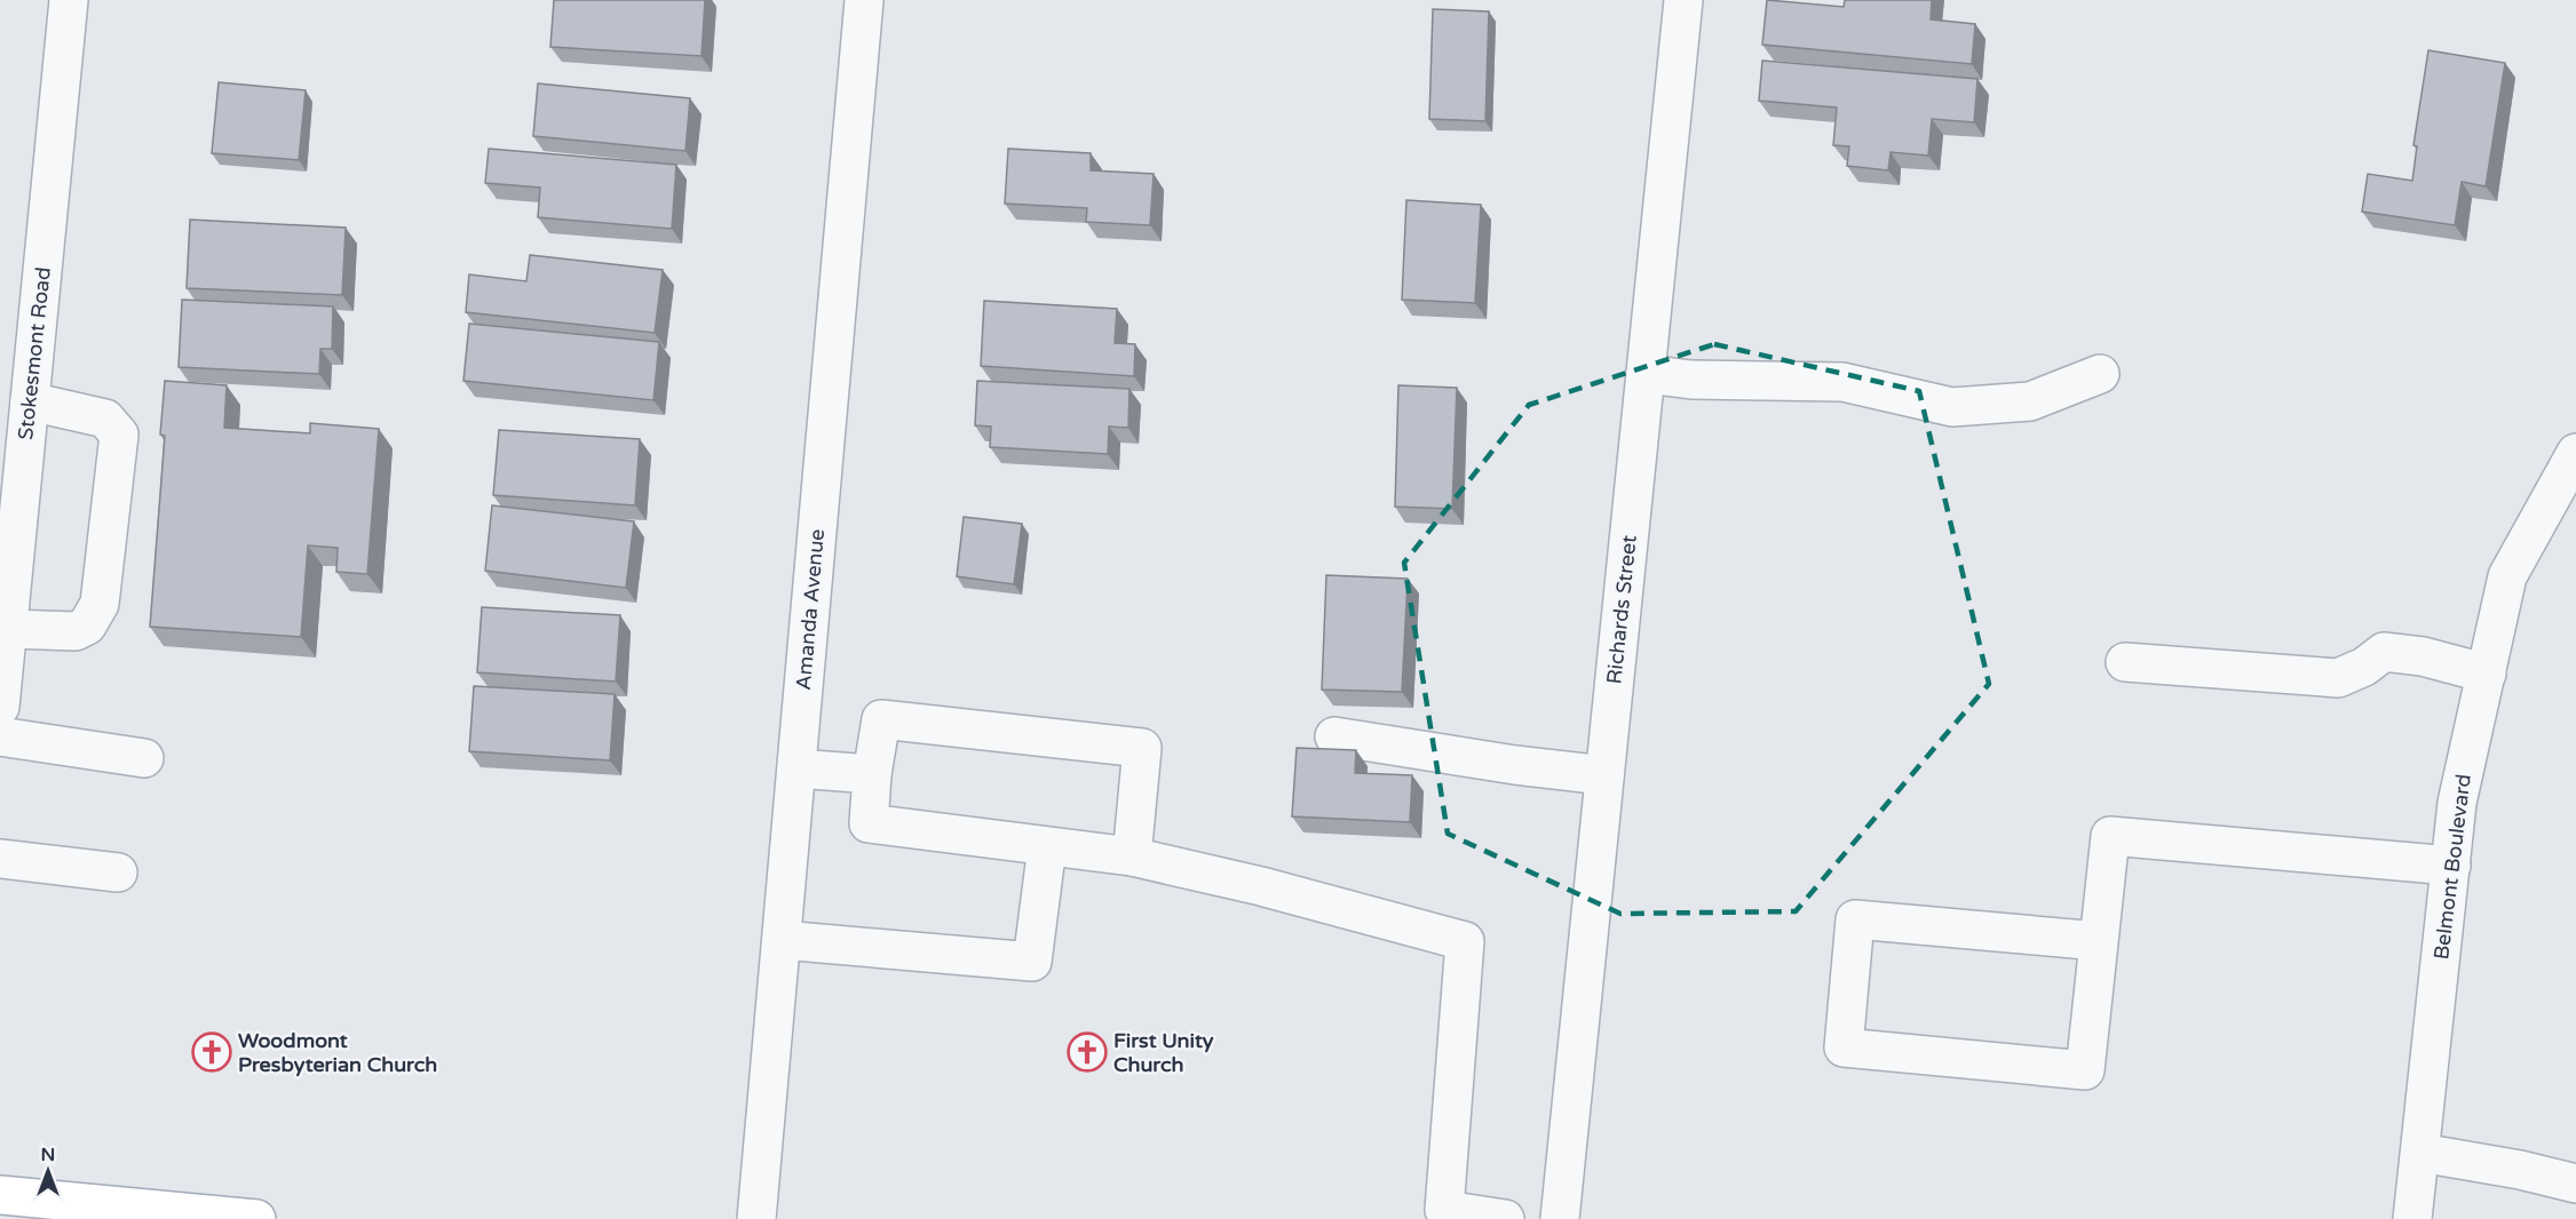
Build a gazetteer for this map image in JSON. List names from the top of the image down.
{
  "streets": {
    "street": [
      "Stokesmont Road",
      "Amanda Avenue",
      "Richards Street",
      "Belmont Boulevard"
    ]
  },
  "places": {
    "church": ["Woodmont Presbyterian Church", "First Unity Church"]
  },
  "north": "top"
}
